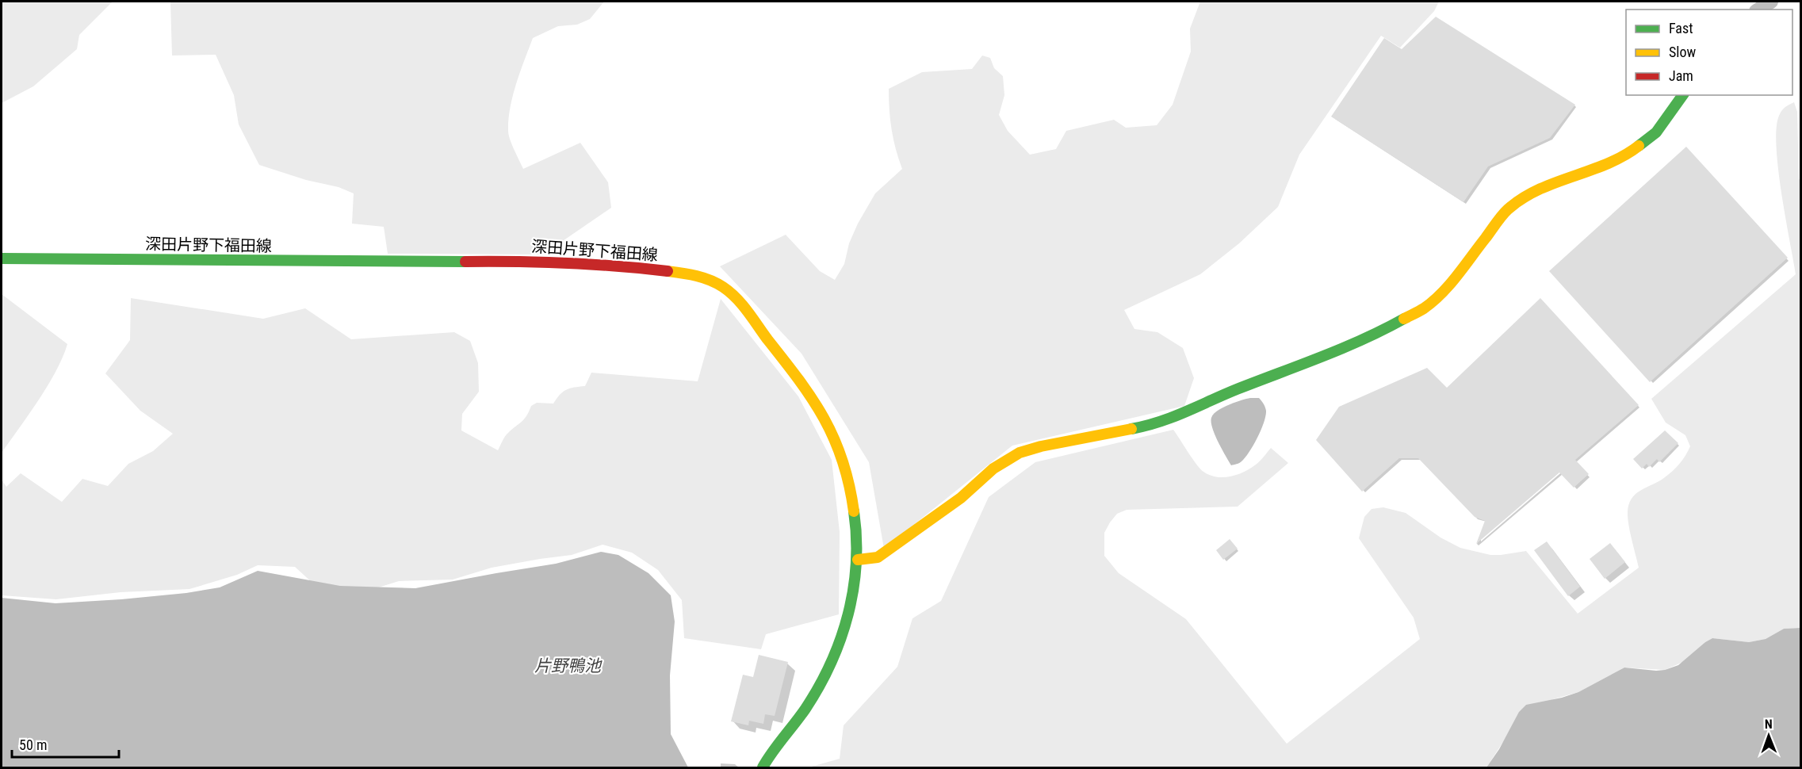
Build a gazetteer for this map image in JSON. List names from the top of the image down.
{
  "streets": {
    "main road": ["深田片野下福田線"]
  },
  "water": ["片野鴨池"],
  "legend": ["Fast", "Slow", "Jam"],
  "scale_bar": "50 m",
  "north": "top"
}
